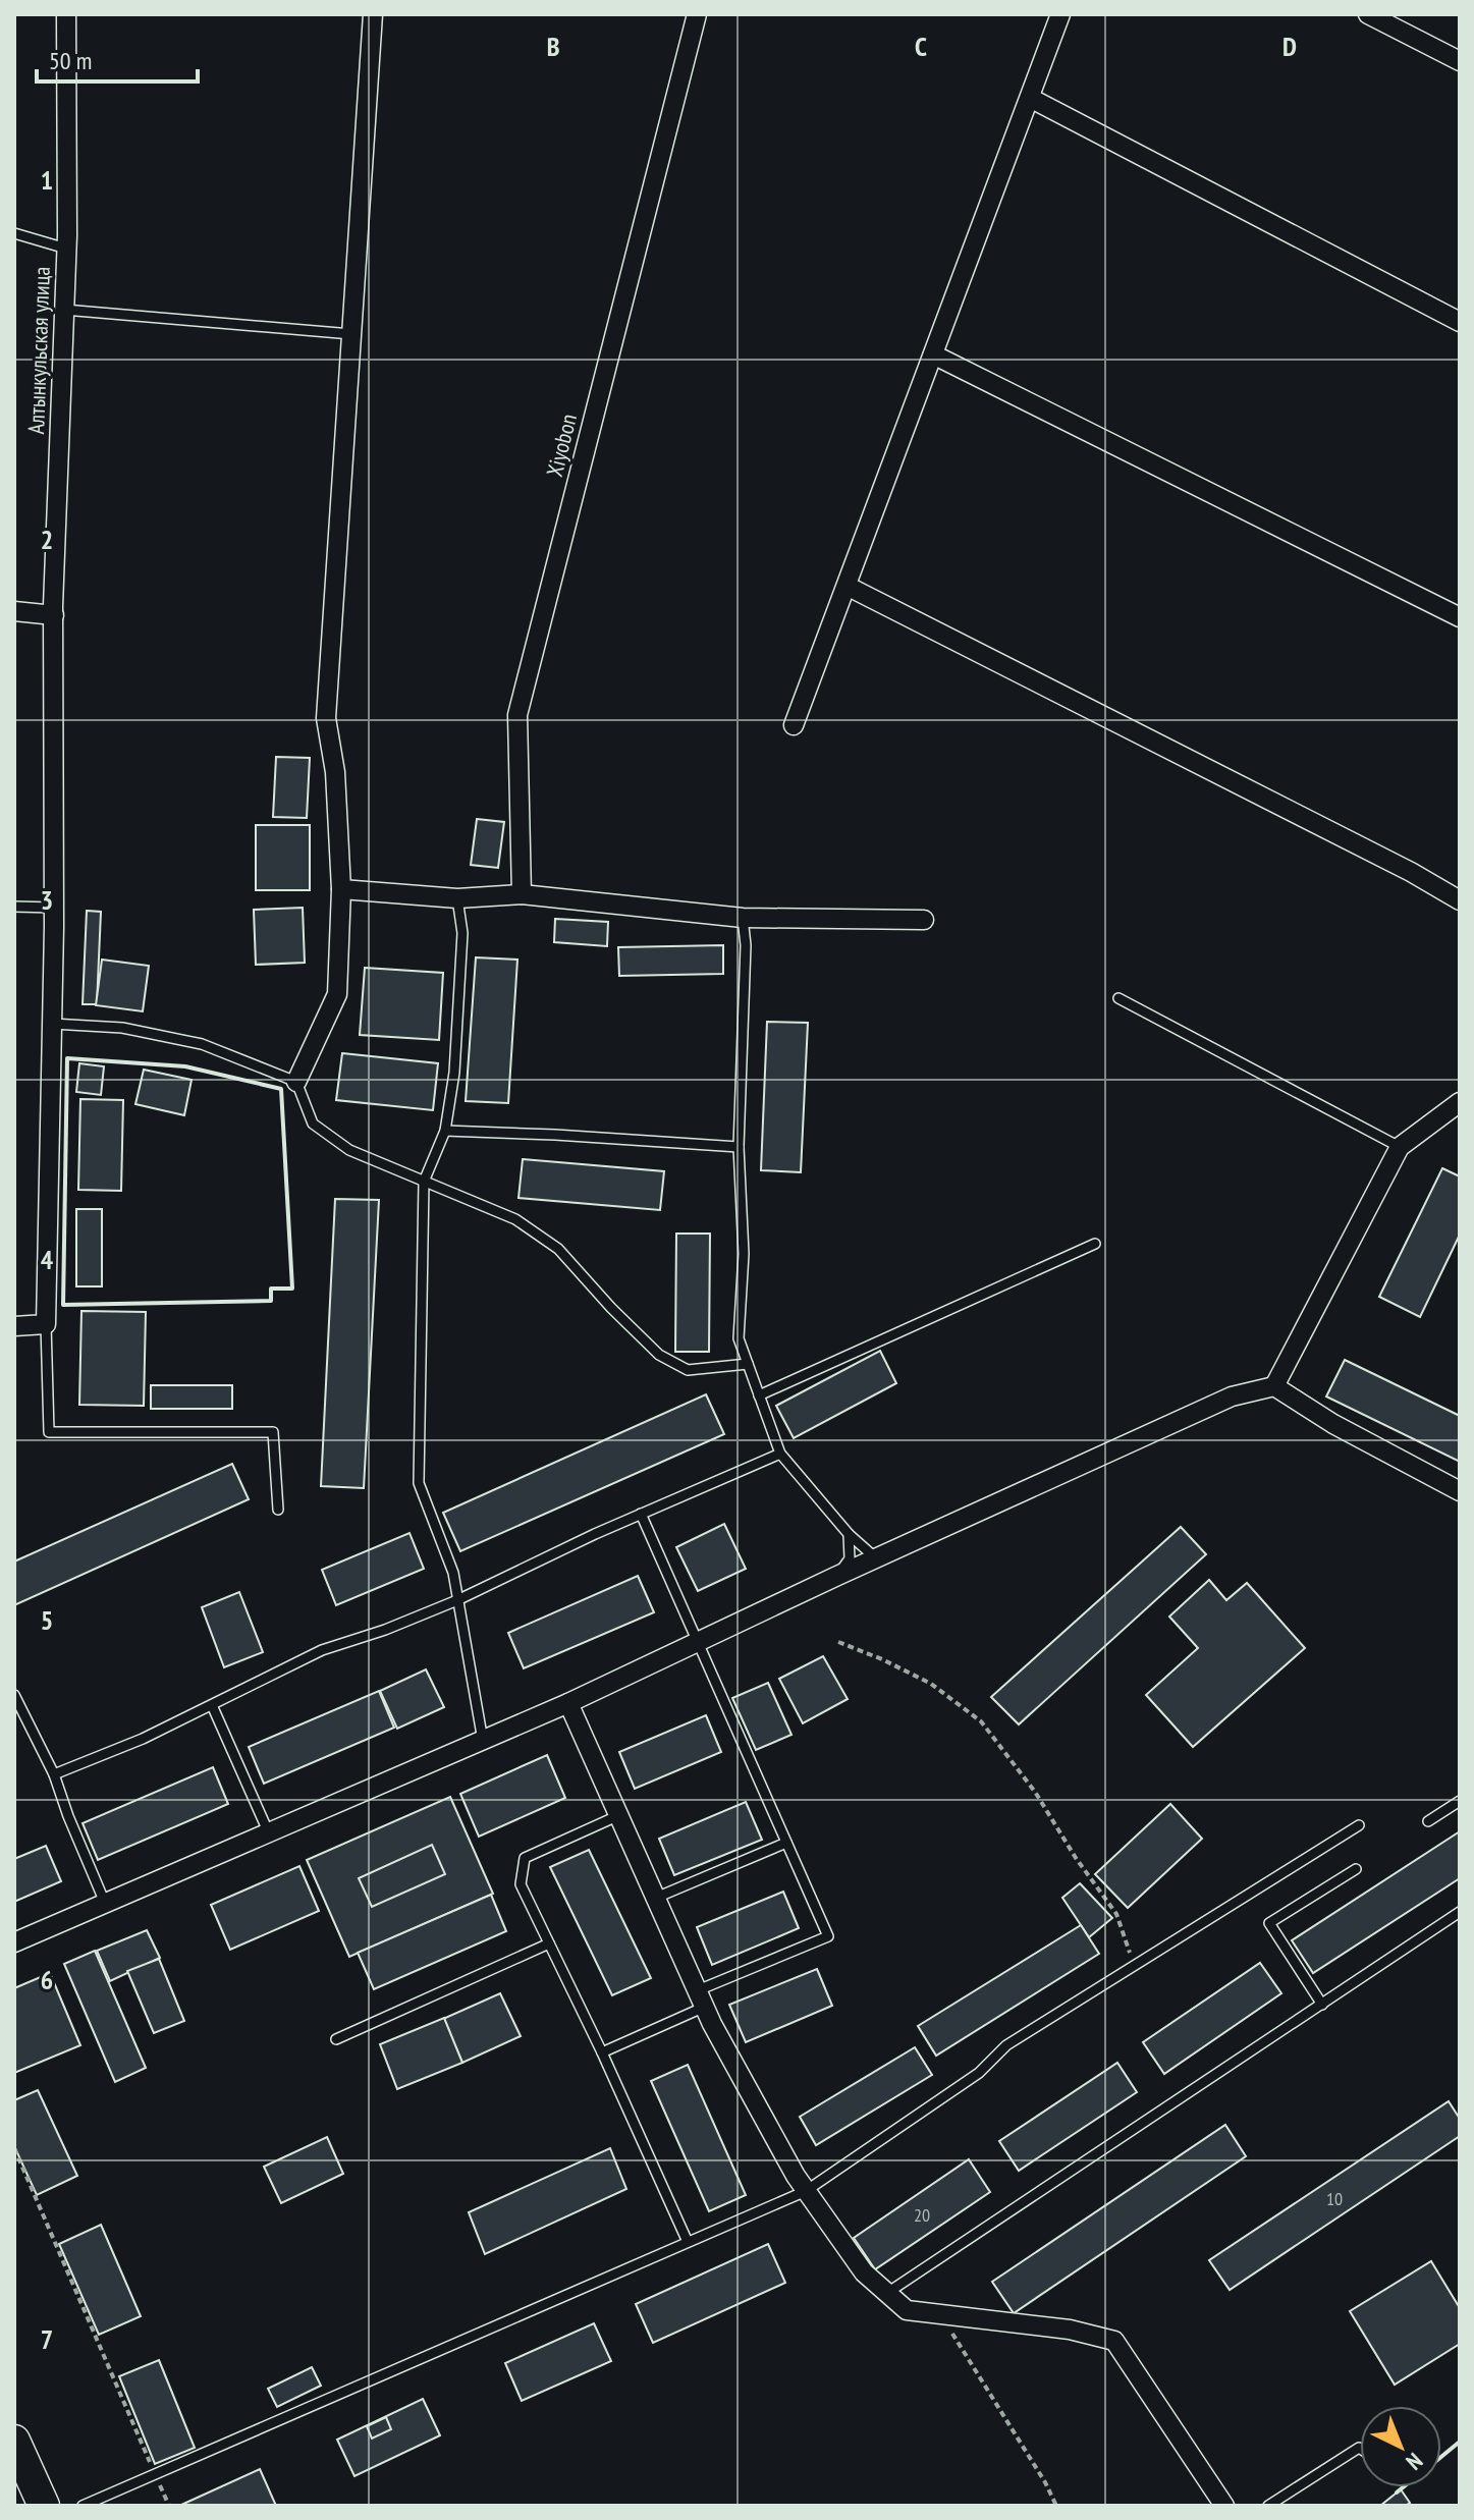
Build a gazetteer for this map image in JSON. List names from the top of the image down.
{
  "streets": {
    "street": ["Алтынкульская улица", "Xiyobon"]
  },
  "house_numbers": ["10", "20"],
  "scale_bar": "50 m",
  "north": "bottom right",
  "grid": {
    "columns": ["B", "C", "D"],
    "rows": [
      "1",
      "2",
      "3",
      "4",
      "5",
      "6",
      "7"
    ]
  }
}
